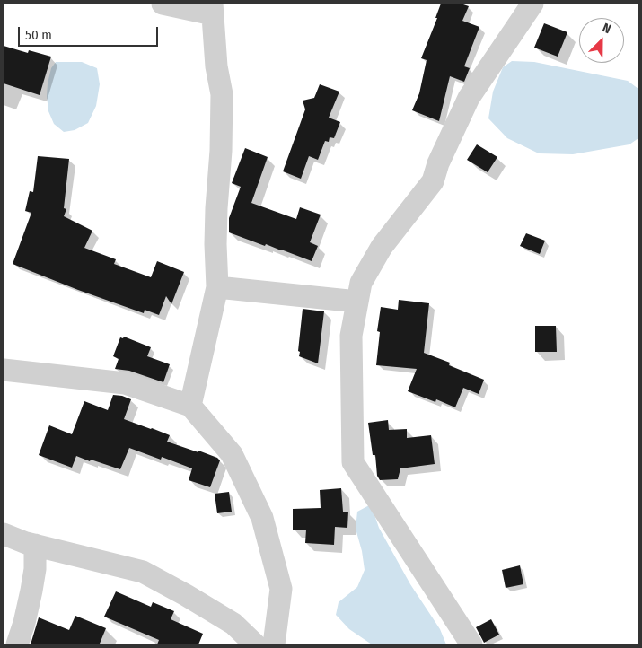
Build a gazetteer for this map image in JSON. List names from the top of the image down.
{
  "scale_bar": "50 m",
  "north": "top right"
}
